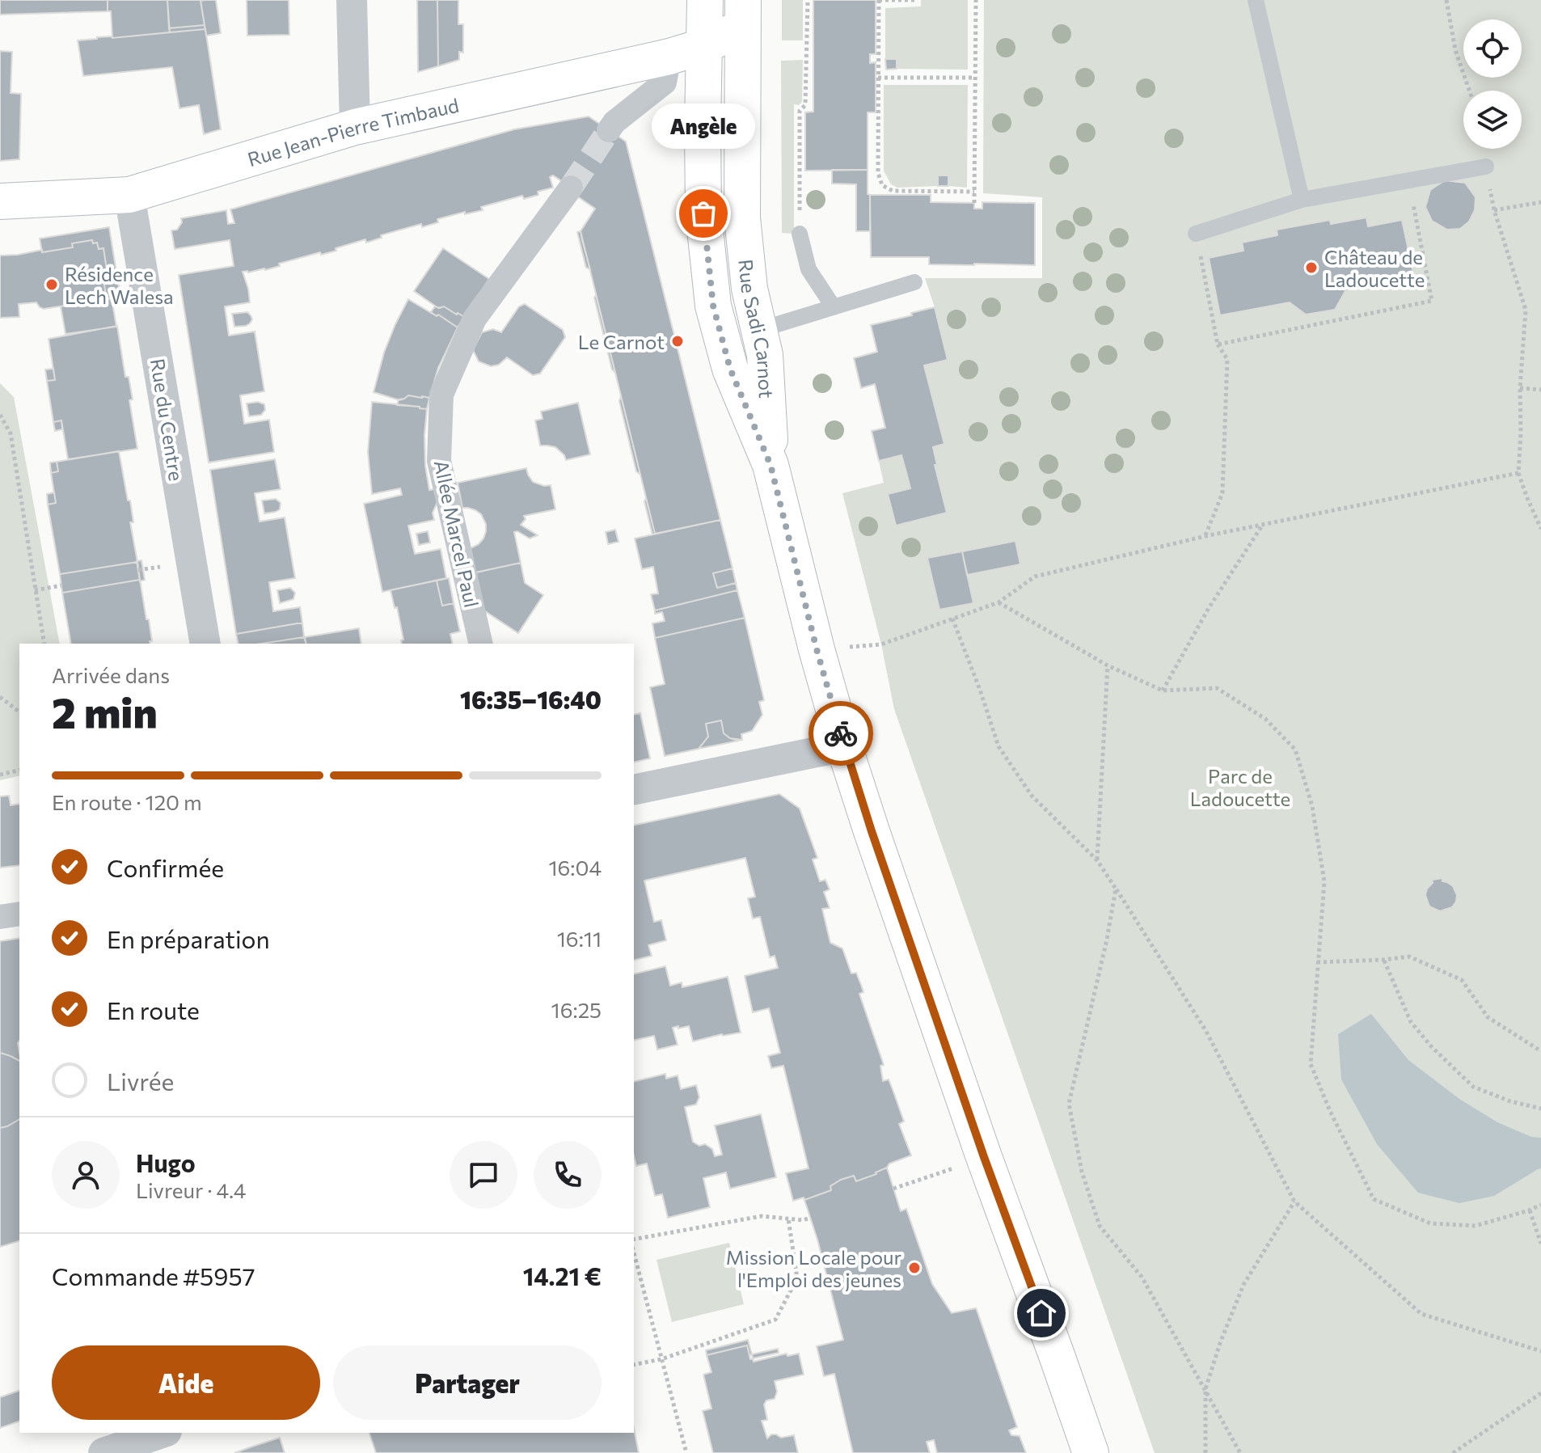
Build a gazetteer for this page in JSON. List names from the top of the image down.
{
  "streets": {
    "main road": ["Rue Jean-Pierre Timbaud", "Rue Sadi Carnot"],
    "street": ["Rue du Centre", "Allée Marcel Paul"]
  },
  "crossings": [
    ["Rue Jean-Pierre Timbaud", "Rue Sadi Carnot"],
    ["Rue Jean-Pierre Timbaud", "Rue du Centre"]
  ],
  "parks": ["Parc de Ladoucette"],
  "places": [
    "Angèle",
    "Château de Ladoucette",
    "Résidence Lech Walesa",
    "Le Carnot",
    "Mission Locale pour l'Emploi des jeunes"
  ],
  "page": {
    "bubble": "Angèle",
    "heading": ["2 min", "Arrivée dans", "16:35–16:40"],
    "panel": [
      "Hugo",
      "Livreur · 4.4",
      "Commande #5957",
      "14.21 €"
    ],
    "bar": "En route · 120 m",
    "list": [
      ["Confirmée", "16:04"],
      ["En préparation", "16:11"],
      ["En route", "16:25"],
      "Livrée"
    ],
    "buttons": ["Aide", "Partager"]
  }
}
